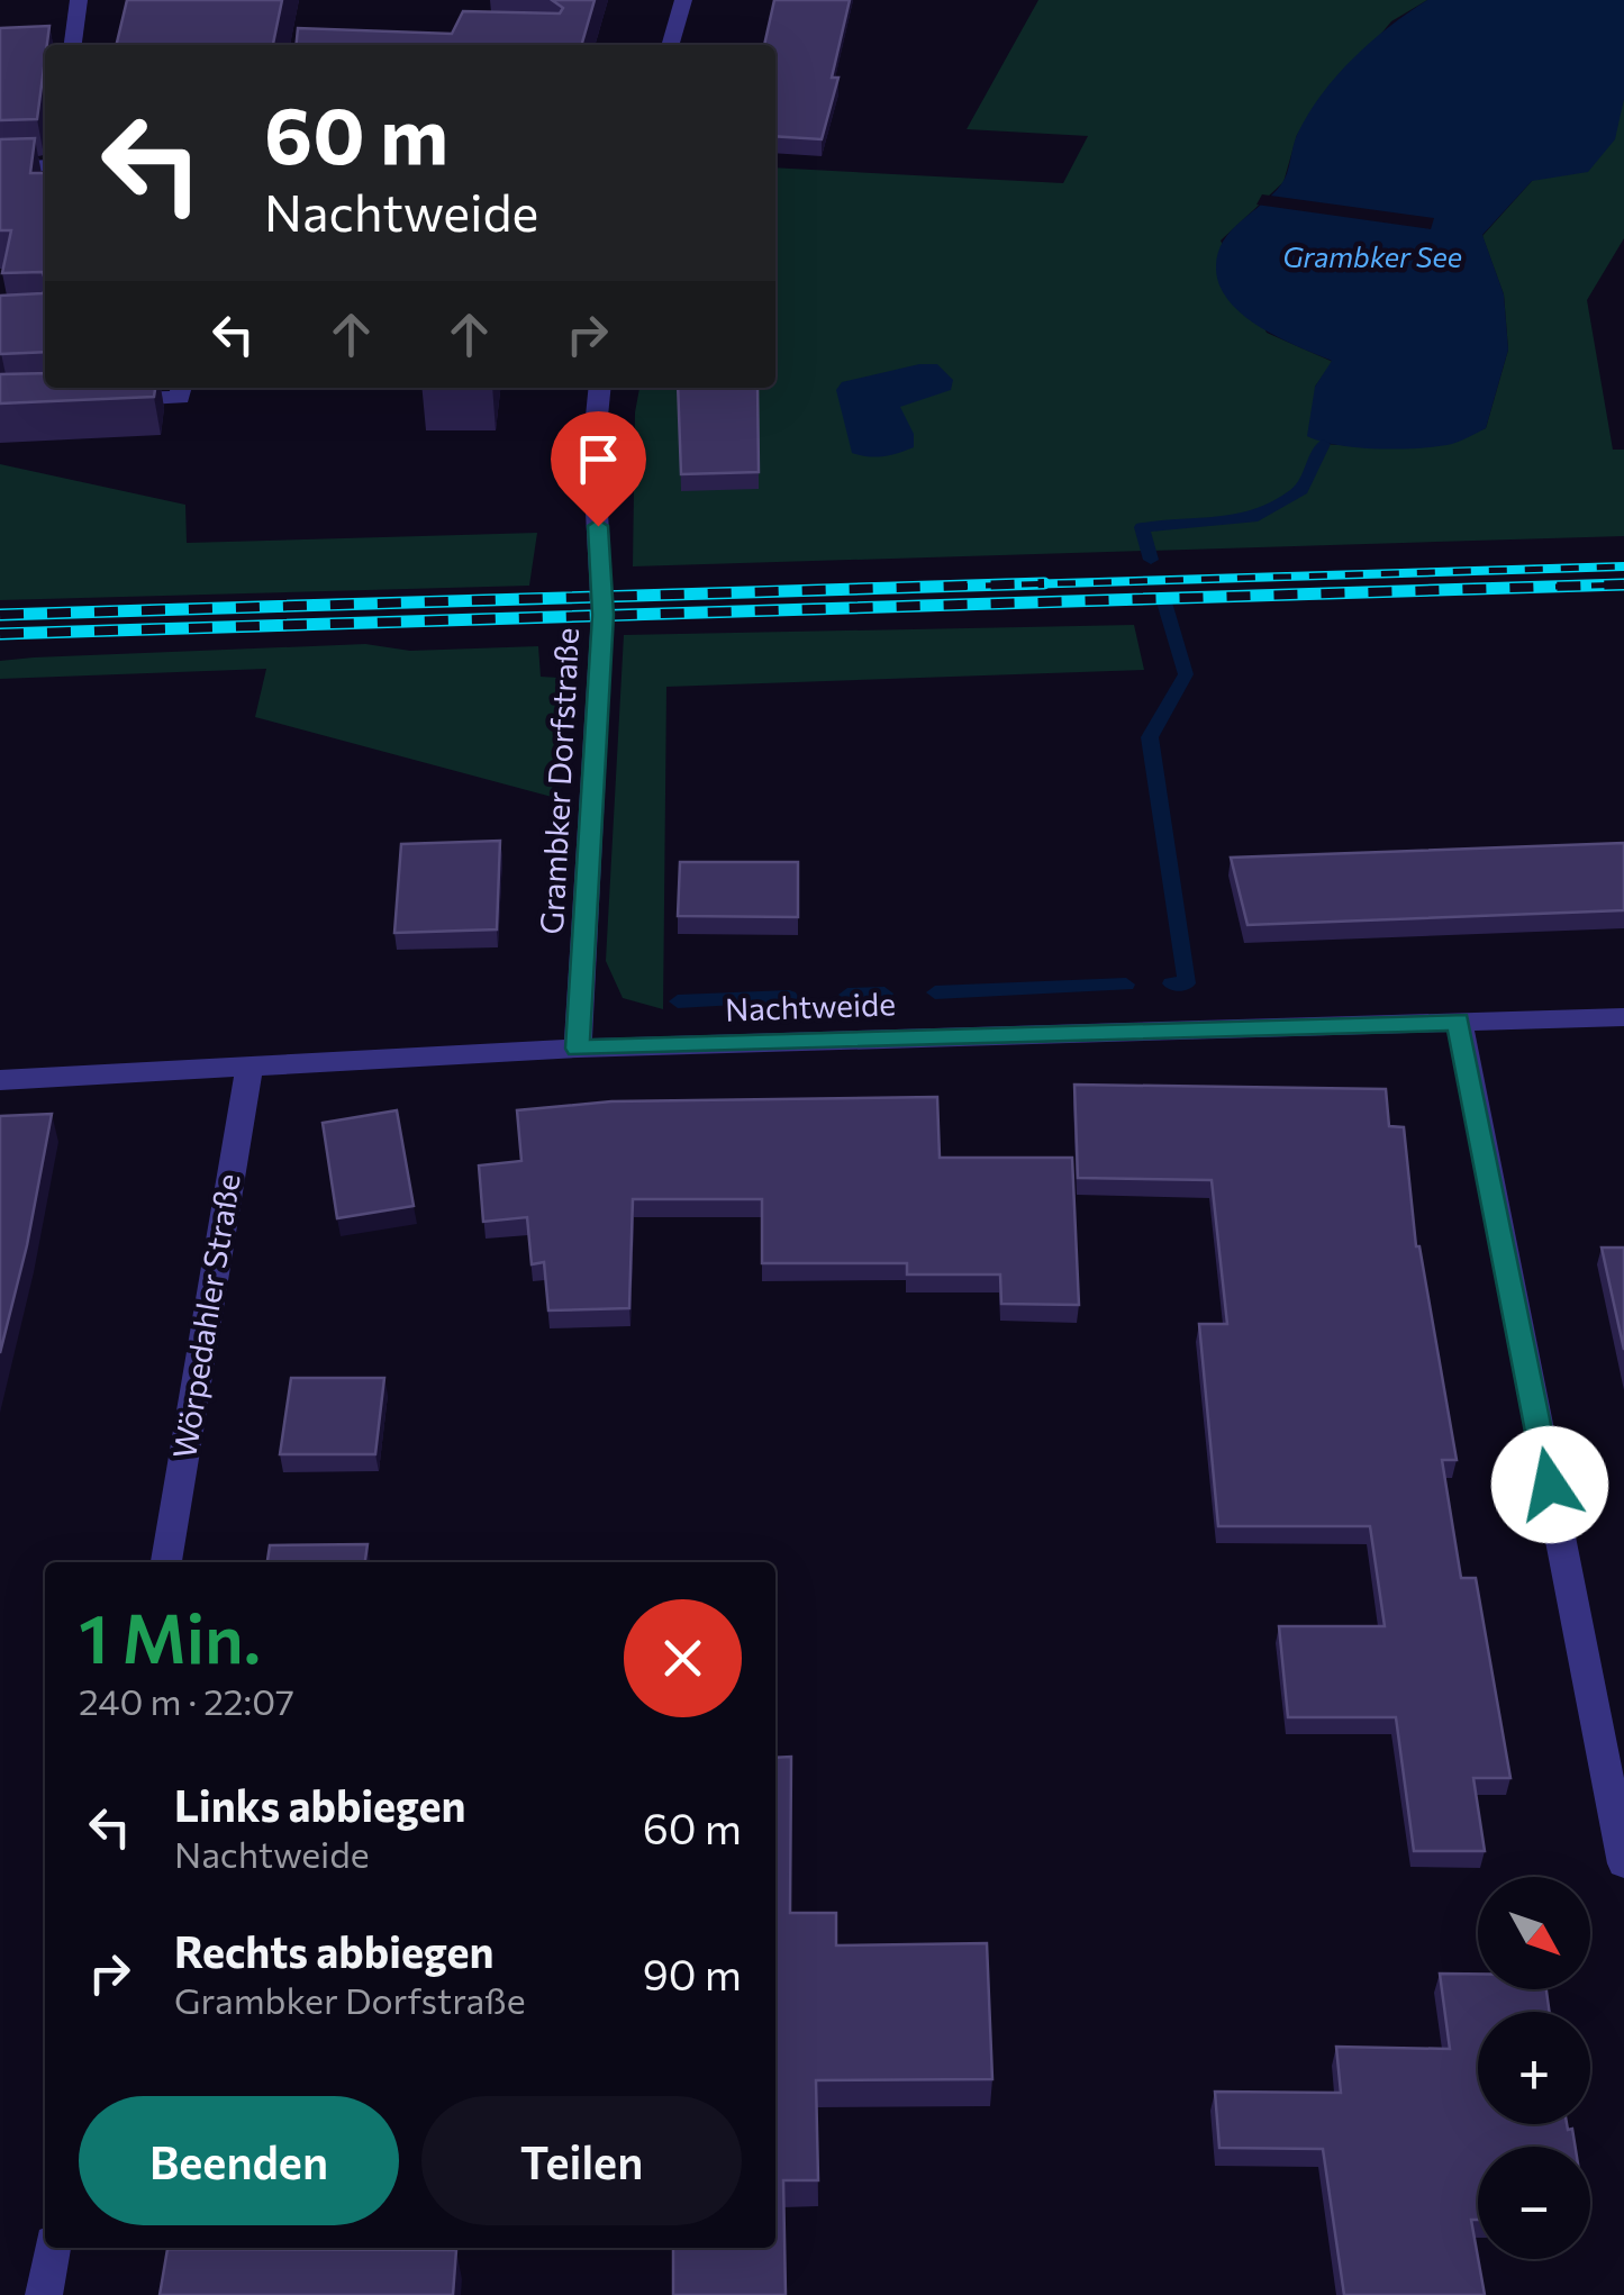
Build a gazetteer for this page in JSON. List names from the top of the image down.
{
  "streets": {
    "street": ["Grambker Dorfstraße", "Nachtweide", "Wörpedahler Straße"]
  },
  "crossings": [
    ["Grambker Dorfstraße", "Nachtweide"],
    ["Nachtweide", "Wörpedahler Straße"]
  ],
  "water": ["Grambker See"],
  "north": "bottom right",
  "page": {
    "turn": ["60 m", "Nachtweide"],
    "heading": ["1 Min.", "240 m · 22:07"],
    "list": [
      {
        "name": "Links abbiegen",
        "note": "Nachtweide",
        "value": "60 m"
      },
      {
        "name": "Rechts abbiegen",
        "note": "Grambker Dorfstraße",
        "value": "90 m"
      }
    ],
    "map_buttons": ["+", "−"],
    "buttons": ["Beenden", "Teilen"]
  }
}
